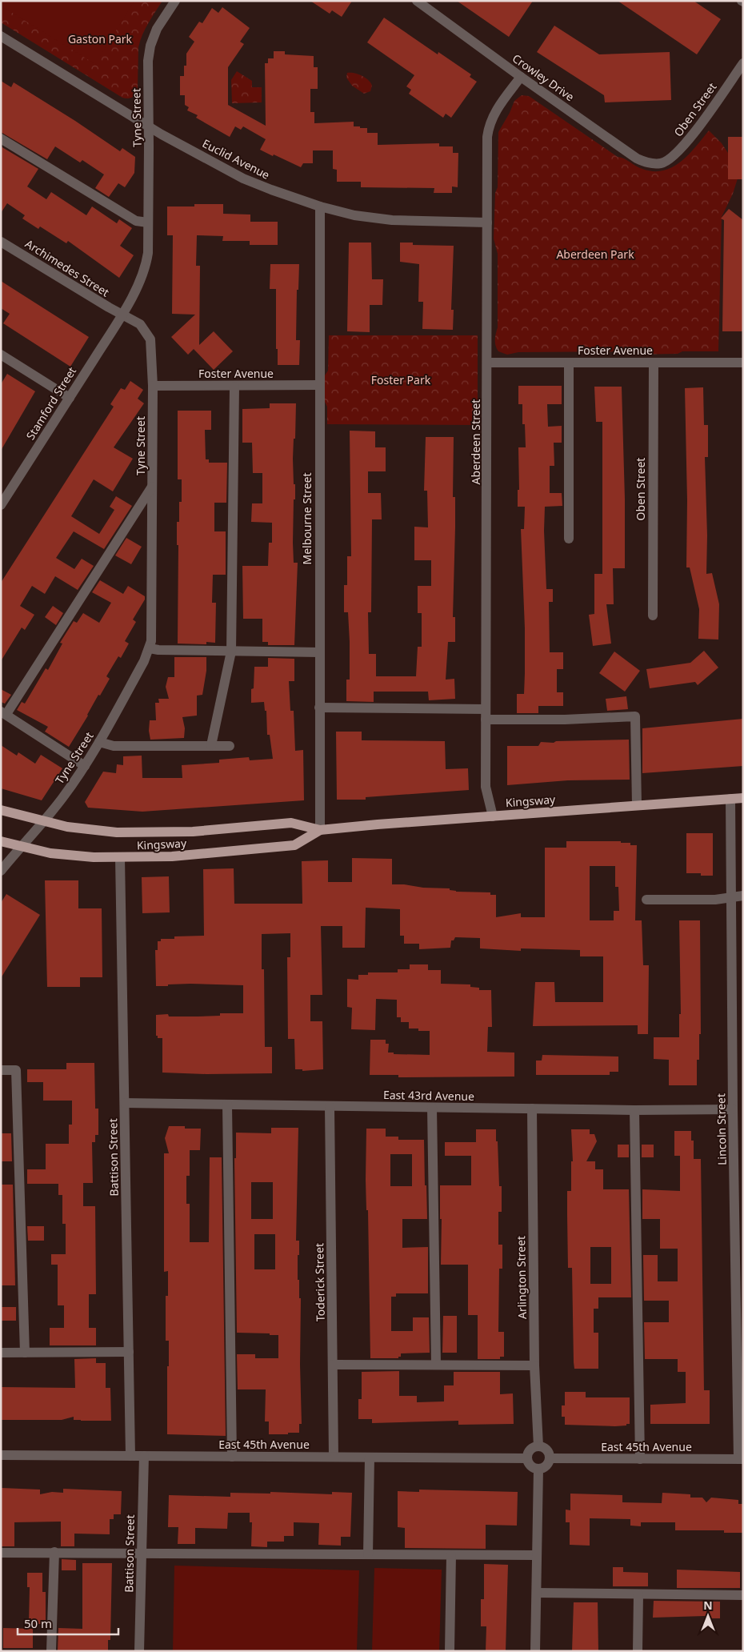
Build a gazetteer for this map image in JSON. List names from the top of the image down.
{
  "streets": {
    "main road": ["Kingsway"],
    "street": [
      "Crowley Drive",
      "Oben Street",
      "Tyne Street",
      "Euclid Avenue",
      "Archimedes Street",
      "Foster Avenue",
      "Stamford Street",
      "Aberdeen Street",
      "Melbourne Street",
      "East 43rd Avenue",
      "Lincoln Street",
      "Battison Street",
      "Arlington Street",
      "Toderick Street",
      "East 45th Avenue"
    ]
  },
  "crossings": [
    ["Crowley Drive", "Oben Street"],
    ["Crowley Drive", "Aberdeen Street"],
    ["Oben Street", "Foster Avenue"],
    ["Tyne Street", "Euclid Avenue"],
    ["Tyne Street", "Archimedes Street"],
    ["Tyne Street", "Foster Avenue"],
    ["Tyne Street", "Stamford Street"],
    ["Tyne Street", "Kingsway"],
    ["Euclid Avenue", "Aberdeen Street"],
    ["Euclid Avenue", "Melbourne Street"],
    ["Archimedes Street", "Stamford Street"],
    ["Foster Avenue", "Aberdeen Street"],
    ["Foster Avenue", "Melbourne Street"],
    ["Aberdeen Street", "Kingsway"],
    ["Melbourne Street", "Kingsway"],
    ["Kingsway", "Lincoln Street"],
    ["Kingsway", "Battison Street"],
    ["East 43rd Avenue", "Lincoln Street"],
    ["East 43rd Avenue", "Battison Street"],
    ["East 43rd Avenue", "Arlington Street"],
    ["East 43rd Avenue", "Toderick Street"],
    ["Lincoln Street", "East 45th Avenue"],
    ["Battison Street", "East 45th Avenue"],
    ["Arlington Street", "East 45th Avenue"],
    ["Toderick Street", "East 45th Avenue"]
  ],
  "parks": ["Gaston Park", "Aberdeen Park", "Foster Park"],
  "scale_bar": "50 m",
  "north": "top"
}
